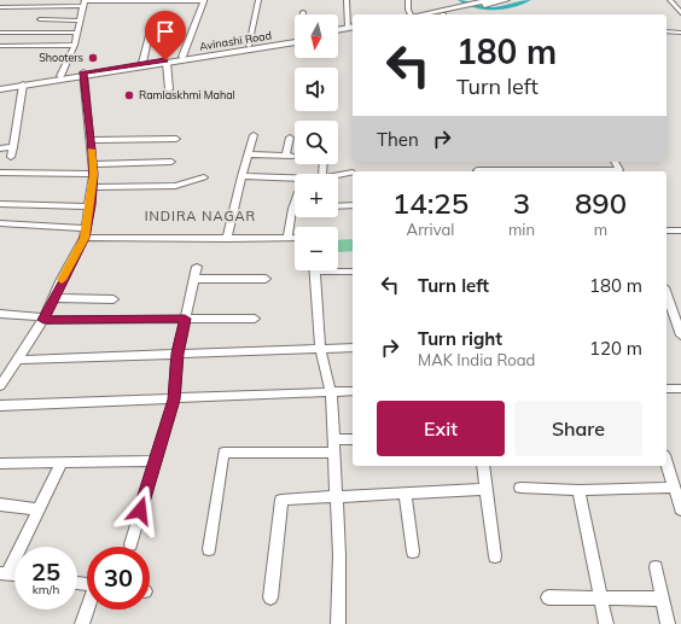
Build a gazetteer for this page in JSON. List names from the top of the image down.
{
  "streets": {
    "main road": ["Avinashi Road"]
  },
  "districts": ["INDIRA NAGAR"],
  "places": ["Shooters", "Ramlaskhmi Mahal"],
  "north": "bottom",
  "page": {
    "map_buttons": ["+", "−"],
    "turn": ["180 m", "Turn left"],
    "then": "Then",
    "eta": [
      "14:25",
      "Arrival",
      "3",
      "min",
      "890",
      "m"
    ],
    "list": [
      {
        "name": "Turn left",
        "value": "180 m"
      },
      {
        "name": "Turn right",
        "note": "MAK India Road",
        "value": "120 m"
      }
    ],
    "buttons": ["Exit", "Share"],
    "speed": "25 km/h",
    "limit": "30"
  }
}
